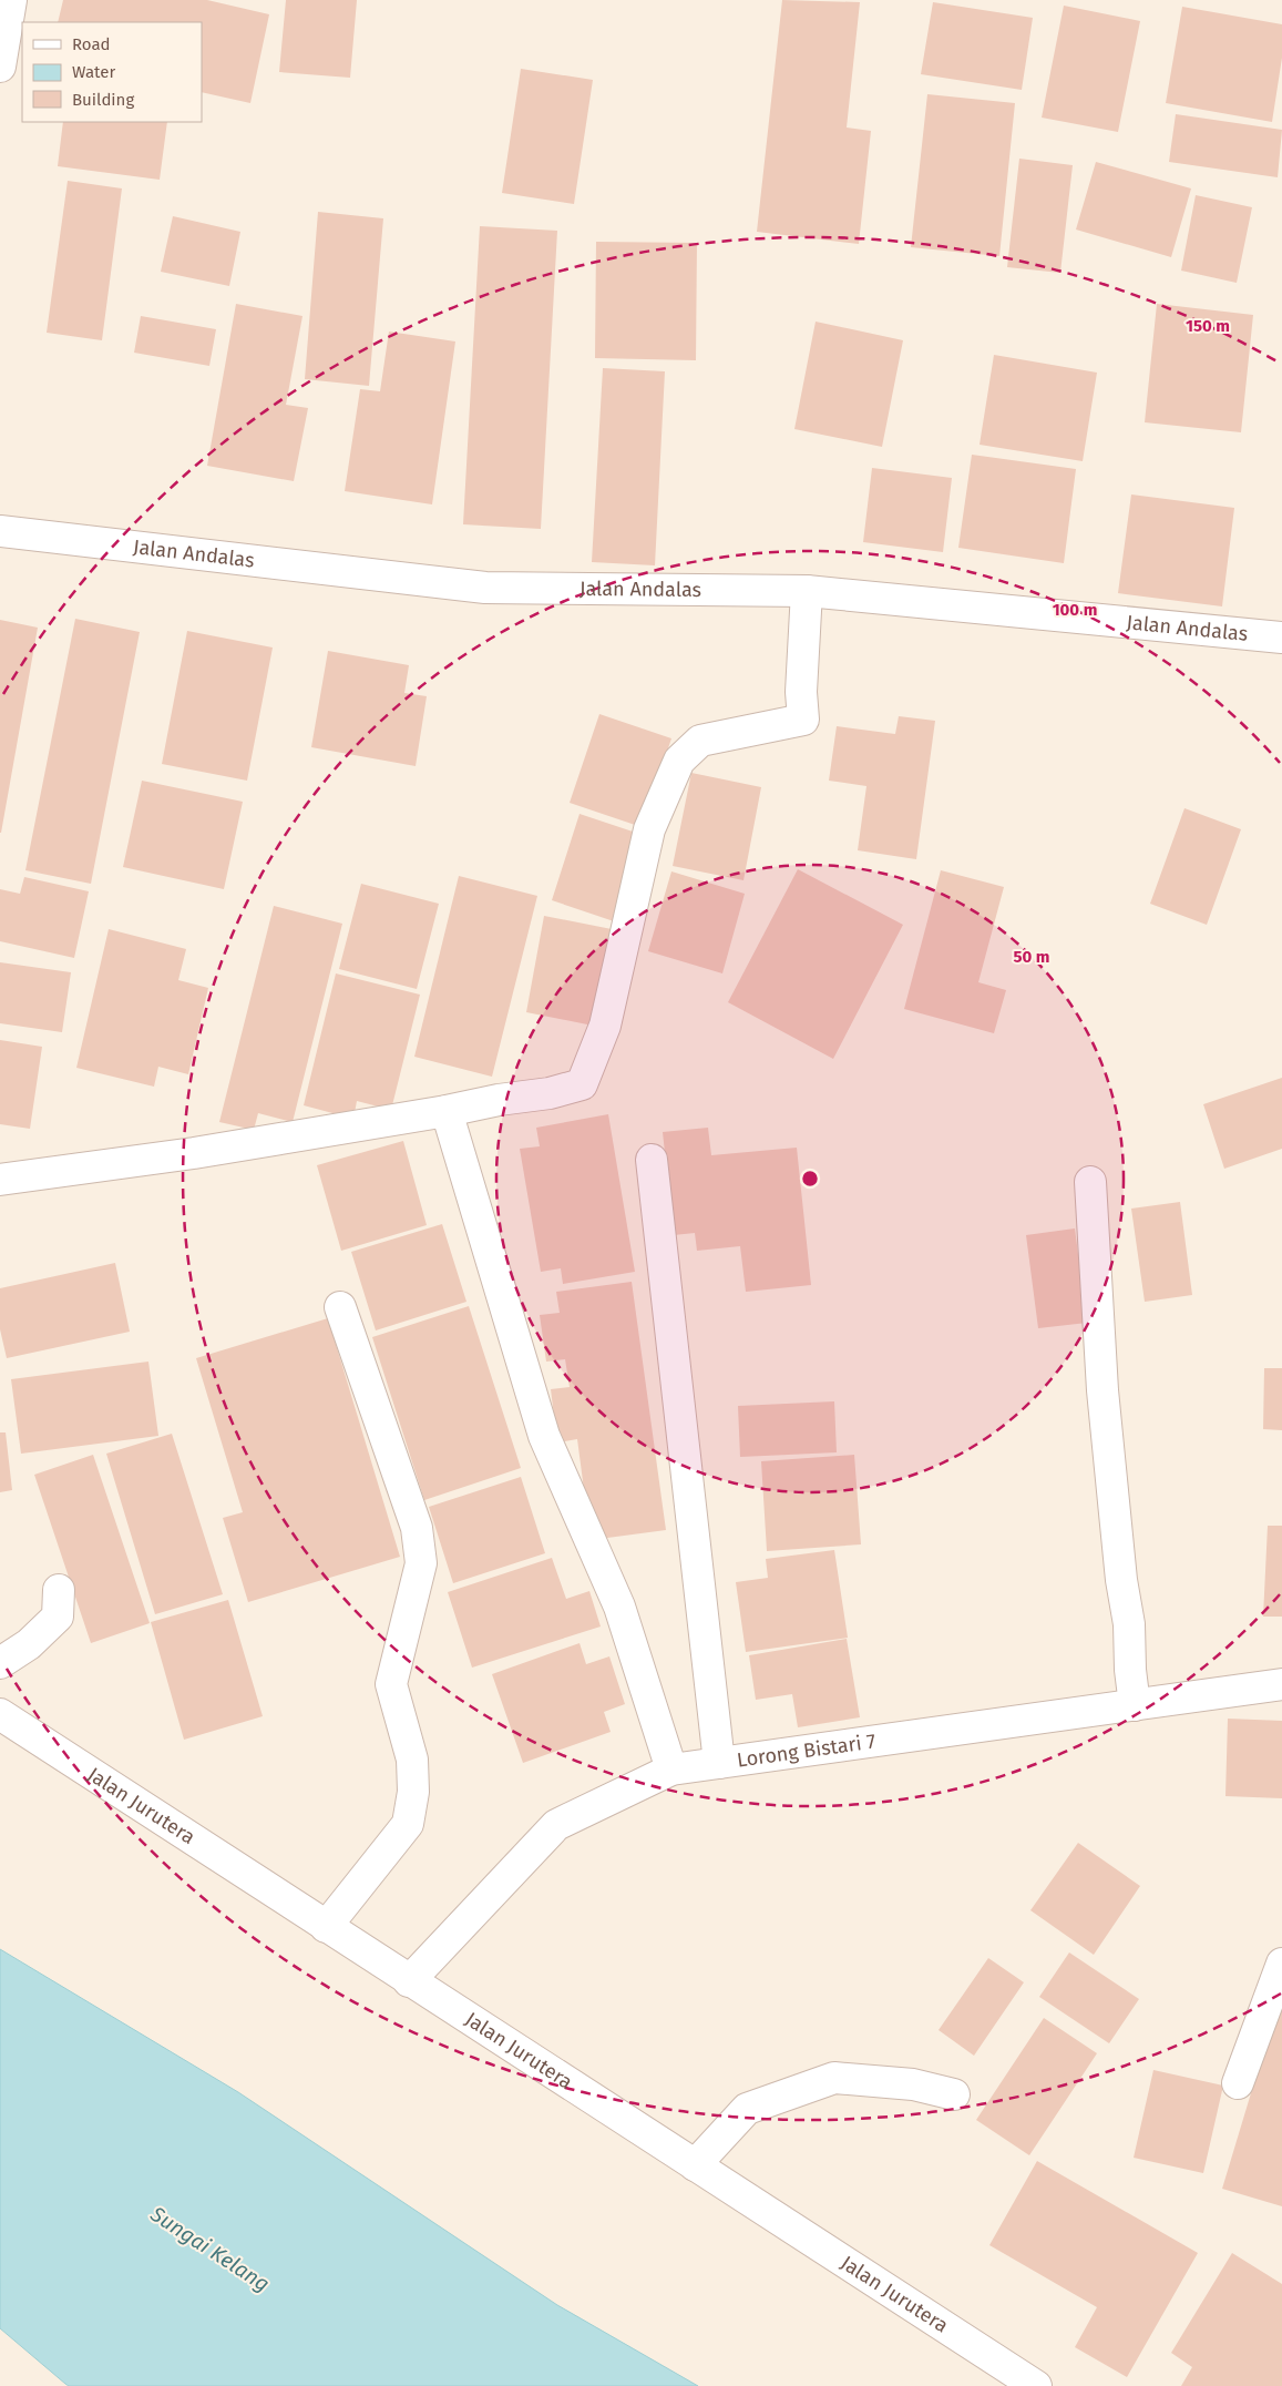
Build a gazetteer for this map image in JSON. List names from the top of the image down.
{
  "streets": {
    "street": ["Jalan Andalas", "Lorong Bistari 7", "Jalan Jurutera"]
  },
  "crossings": [
    ["Lorong Bistari 7", "Jalan Jurutera"]
  ],
  "water": ["Sungai Kelang"],
  "legend": ["Road", "Water", "Building"],
  "rings": ["150 m", "100 m", "50 m"]
}
